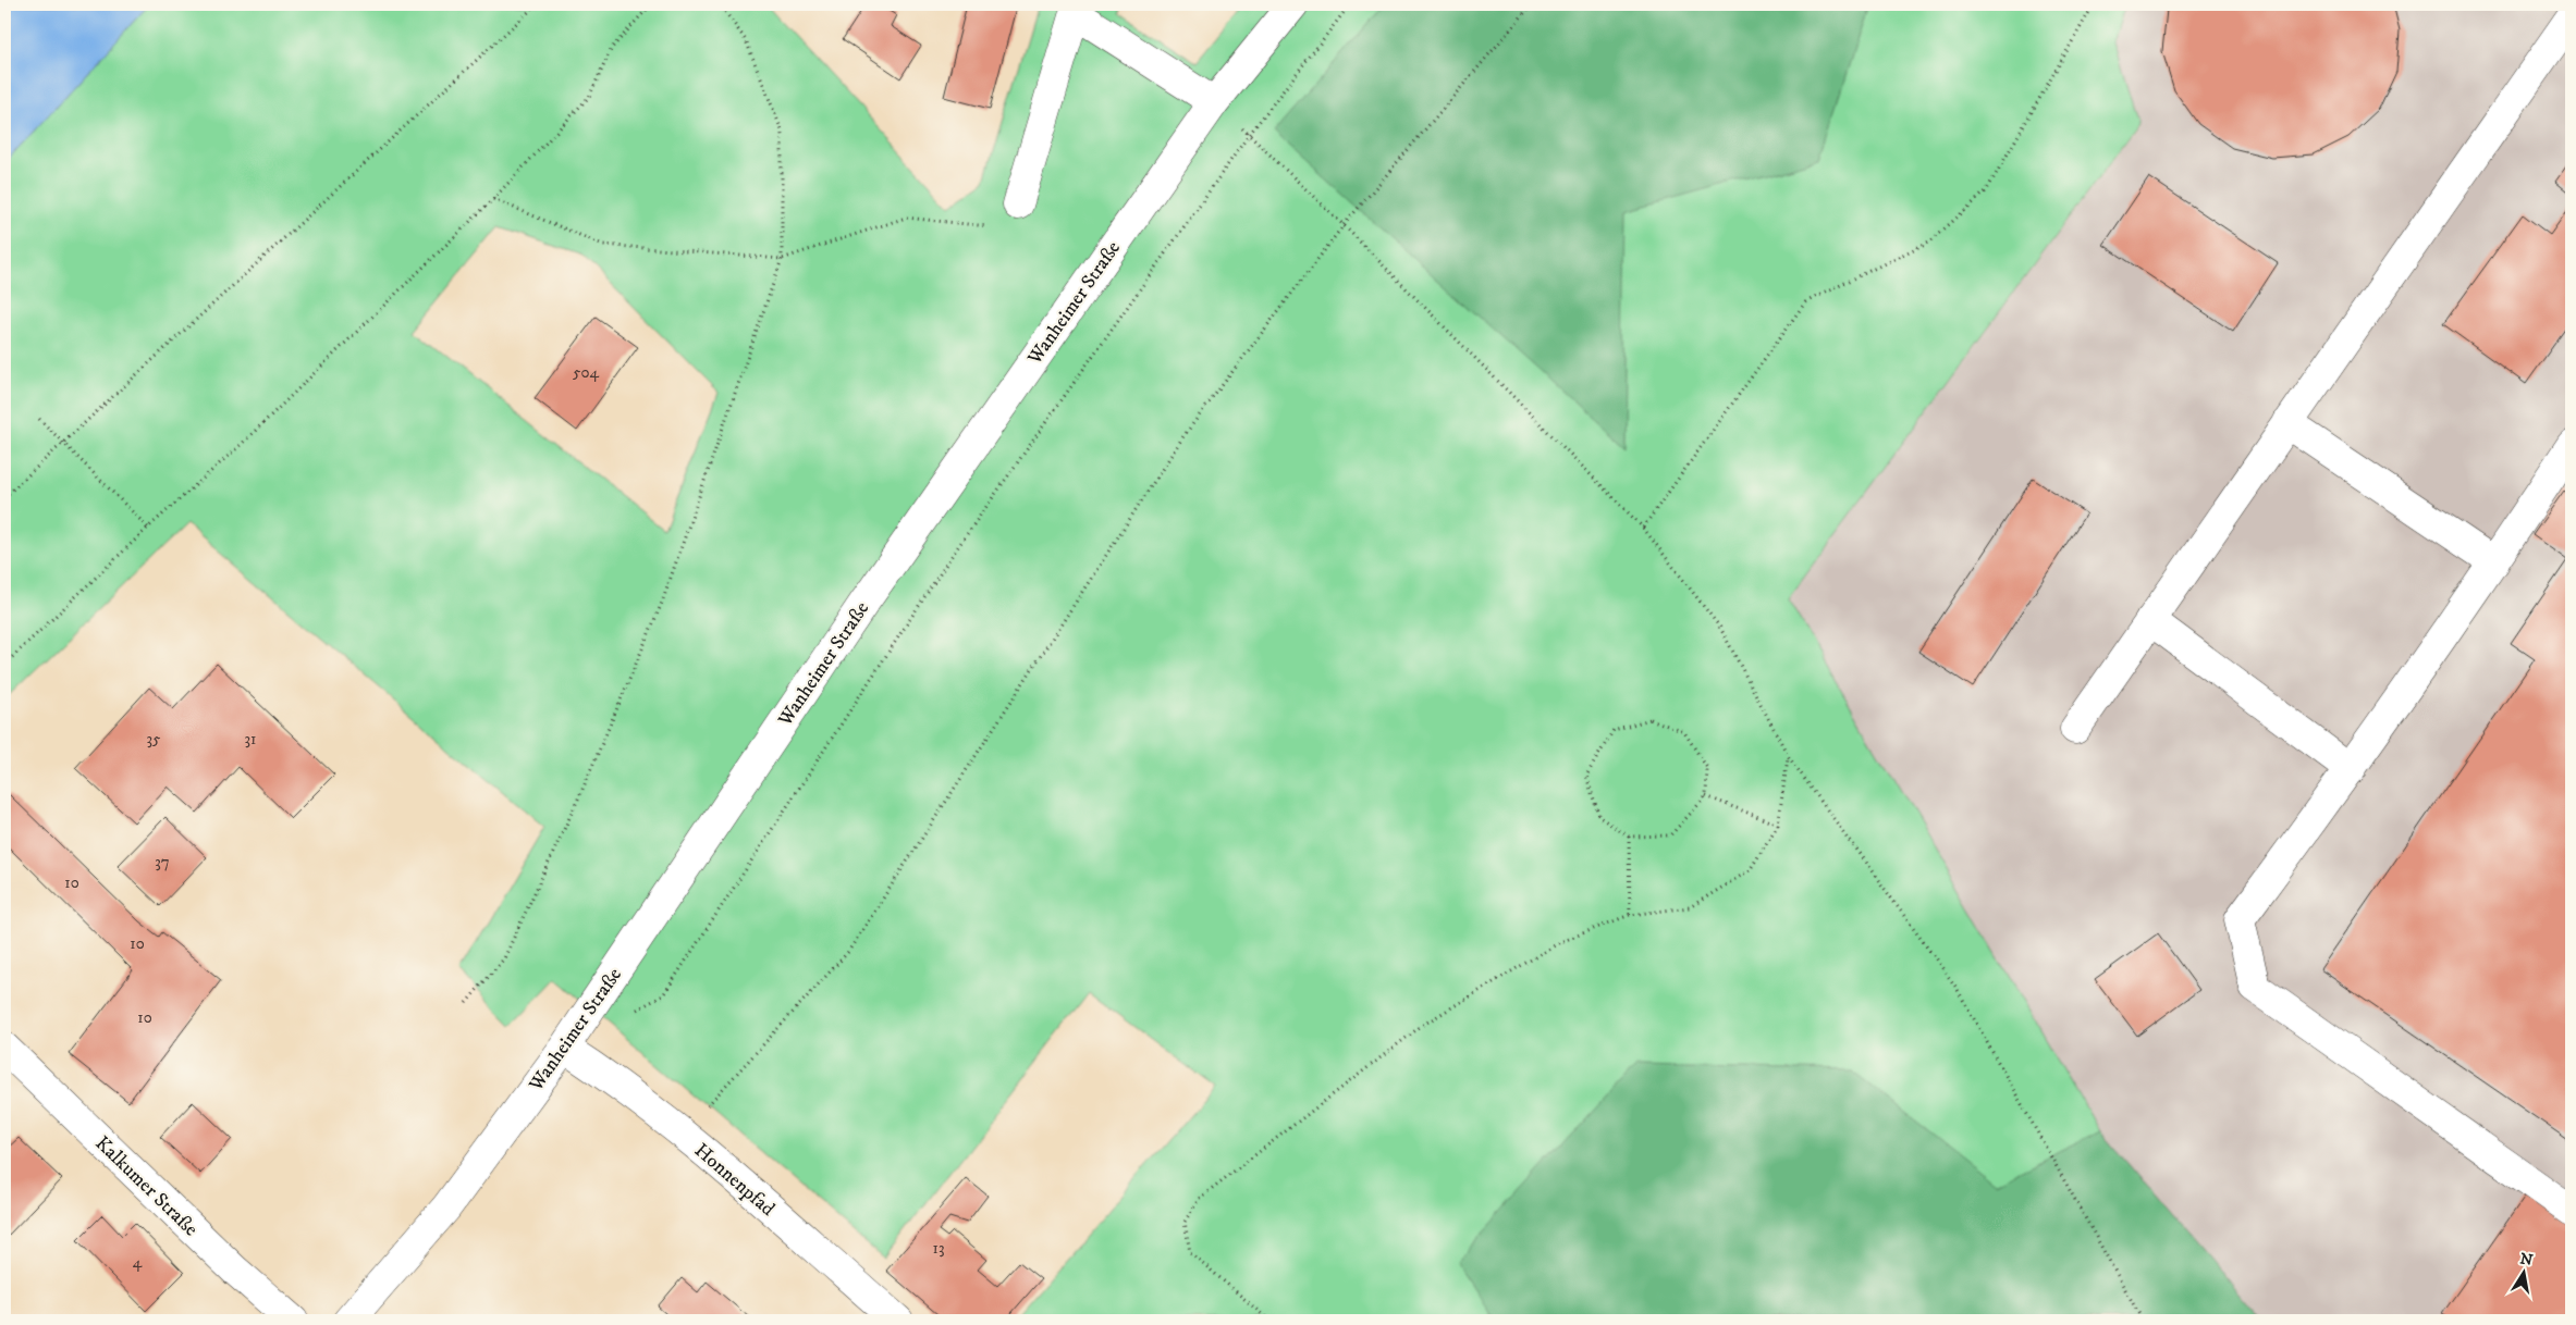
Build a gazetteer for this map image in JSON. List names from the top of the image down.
{
  "streets": {
    "street": ["Wanheimer Straße", "Honnenpfad", "Kalkumer Straße"]
  },
  "crossings": [
    ["Wanheimer Straße", "Honnenpfad"]
  ],
  "house_numbers": [
    "504",
    "35",
    "31",
    "37",
    "10",
    "10",
    "10",
    "13",
    "4"
  ],
  "north": "top"
}
